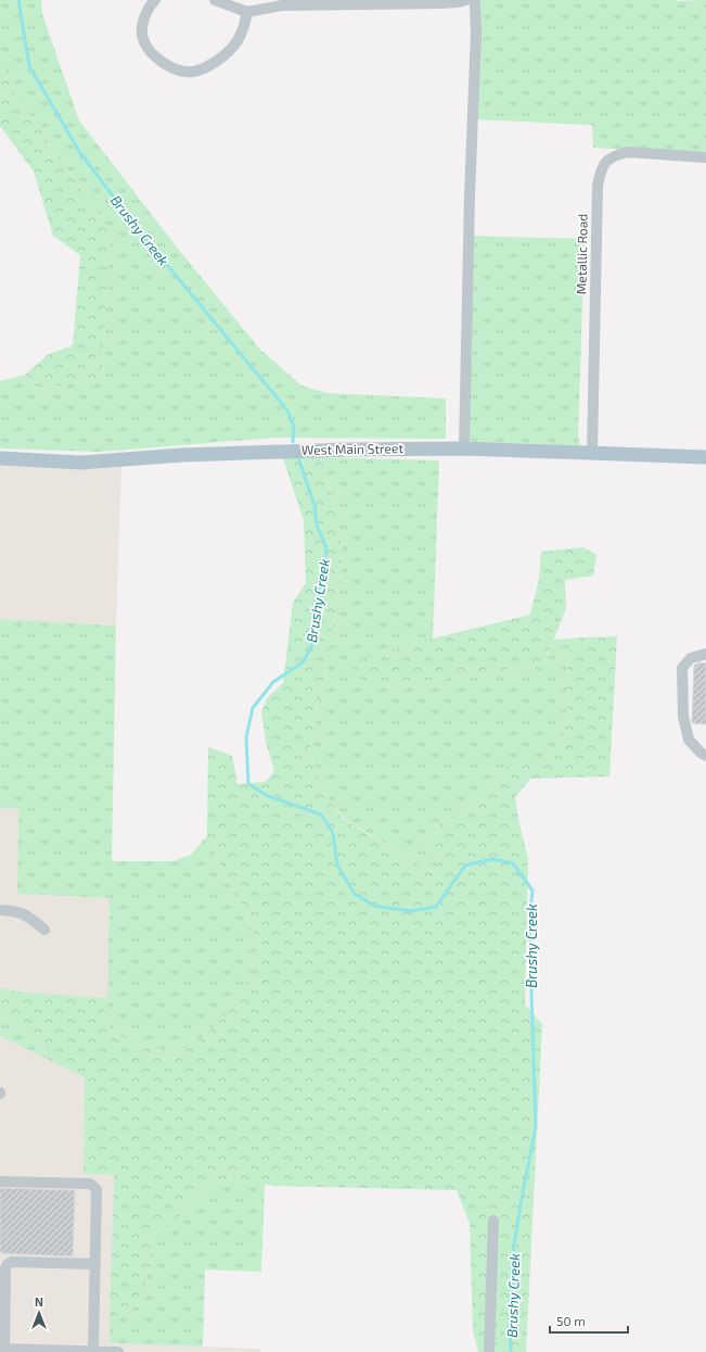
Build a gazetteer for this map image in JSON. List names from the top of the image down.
{
  "streets": {
    "main road": ["West Main Street"],
    "street": ["Metallic Road"]
  },
  "crossings": [
    ["Metallic Road", "West Main Street"]
  ],
  "water": ["Brushy Creek"],
  "scale_bar": "50 m",
  "north": "top"
}
